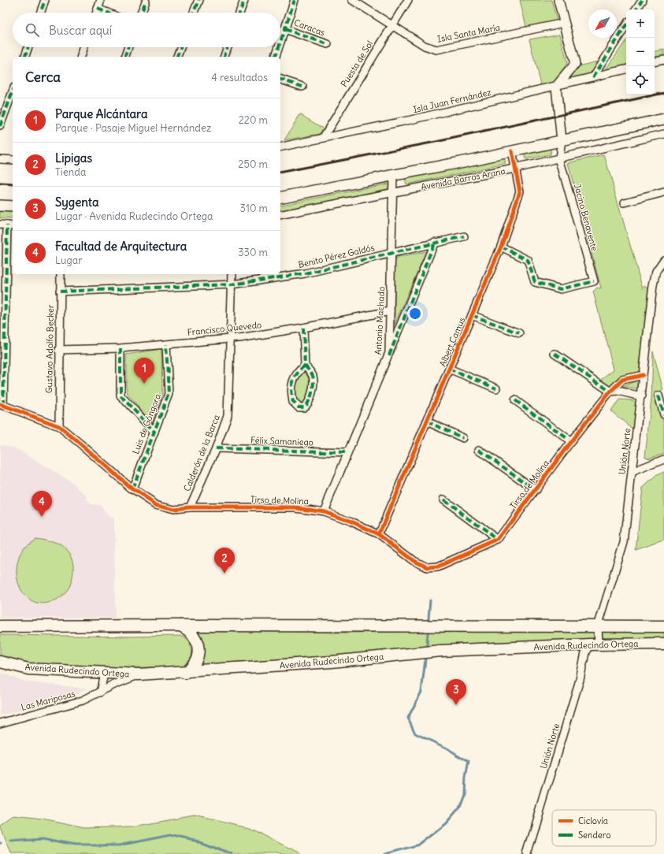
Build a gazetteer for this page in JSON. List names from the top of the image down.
{
  "streets": {
    "main road": ["Avenida Barros Arana", "Avenida Rudecindo Ortega"],
    "street": [
      "Caracas",
      "Isla Santa María",
      "Puesta de Sol",
      "Isla Juan Fernández",
      "Jacino Benavente",
      "Benito Pérez Galdós",
      "Antonio Machado",
      "Francisco Quevedo",
      "Albert Camus",
      "Gustavo Adolfo Becker",
      "Luis de Góngora",
      "Félix Samaniego",
      "Unión Norte",
      "Calderón de la Barca",
      "Tirso de Molina",
      "Las Mariposas"
    ]
  },
  "crossings": [
    ["Isla Santa María", "Puesta de Sol"],
    ["Puesta de Sol", "Isla Juan Fernández"],
    ["Avenida Barros Arana", "Jacino Benavente"],
    ["Avenida Barros Arana", "Antonio Machado"],
    ["Avenida Barros Arana", "Albert Camus"],
    ["Jacino Benavente", "Albert Camus"],
    ["Benito Pérez Galdós", "Antonio Machado"],
    ["Benito Pérez Galdós", "Gustavo Adolfo Becker"],
    ["Benito Pérez Galdós", "Calderón de la Barca"],
    ["Antonio Machado", "Francisco Quevedo"],
    ["Antonio Machado", "Félix Samaniego"],
    ["Antonio Machado", "Tirso de Molina"],
    ["Francisco Quevedo", "Gustavo Adolfo Becker"],
    ["Francisco Quevedo", "Luis de Góngora"],
    ["Francisco Quevedo", "Calderón de la Barca"],
    ["Albert Camus", "Tirso de Molina"],
    ["Gustavo Adolfo Becker", "Tirso de Molina"],
    ["Luis de Góngora", "Tirso de Molina"],
    ["Félix Samaniego", "Calderón de la Barca"],
    ["Unión Norte", "Tirso de Molina"],
    ["Unión Norte", "Avenida Rudecindo Ortega"],
    ["Calderón de la Barca", "Tirso de Molina"],
    ["Avenida Rudecindo Ortega", "Las Mariposas"]
  ],
  "legend": ["Ciclovía", "Sendero"],
  "north": "bottom left",
  "page": {
    "map_buttons": ["+", "−"],
    "search": "Buscar aquí",
    "heading": ["Cerca", "4 resultados"],
    "list": [
      {
        "mark": "1",
        "name": "Parque Alcántara",
        "note": "Parque · Pasaje Miguel Hernández",
        "value": "220 m"
      },
      {
        "mark": "2",
        "name": "Lipigas",
        "note": "Tienda",
        "value": "250 m"
      },
      {
        "mark": "3",
        "name": "Sygenta",
        "note": "Lugar · Avenida Rudecindo Ortega",
        "value": "310 m"
      },
      {
        "mark": "4",
        "name": "Facultad de Arquitectura",
        "note": "Lugar",
        "value": "330 m"
      }
    ],
    "pins": [
      "1",
      "4",
      "2",
      "3"
    ]
  }
}
